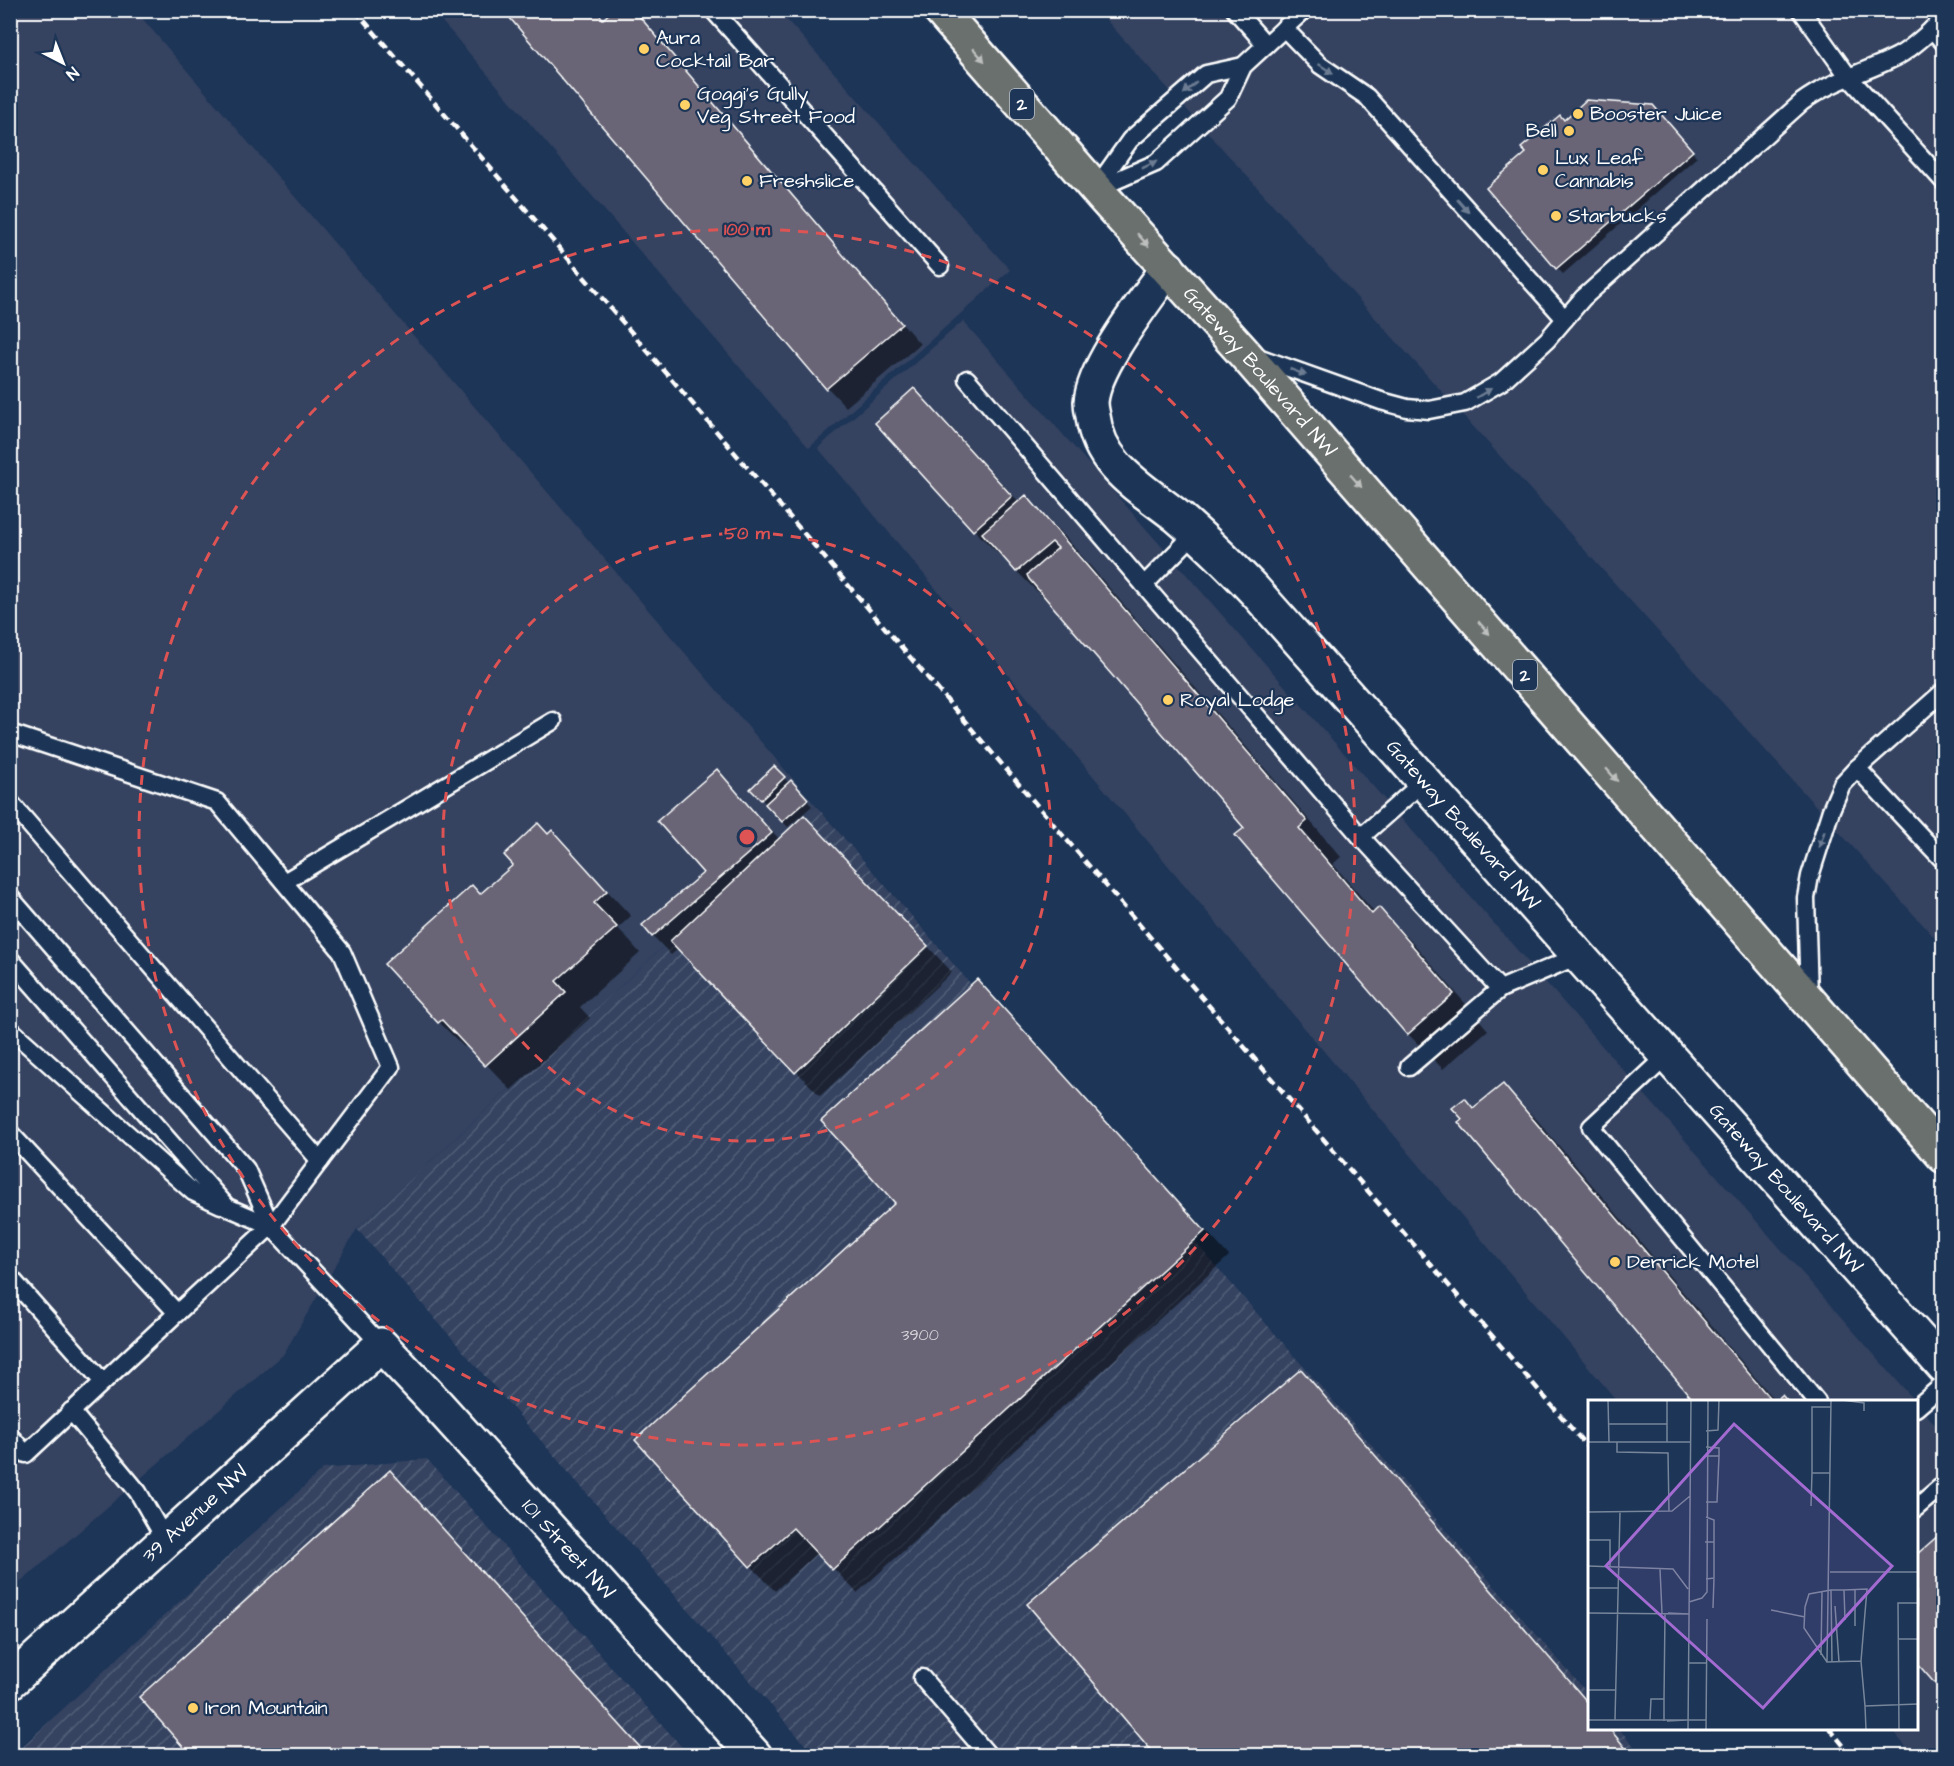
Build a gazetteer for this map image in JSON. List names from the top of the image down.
{
  "streets": {
    "highway": ["2", "Gateway Boulevard NW"],
    "street": ["39 Avenue NW", "101 Street NW"]
  },
  "crossings": [
    ["2", "Gateway Boulevard NW"],
    ["39 Avenue NW", "101 Street NW"]
  ],
  "one_way": ["Gateway Boulevard NW"],
  "places": [
    "Aura Cocktail Bar",
    "Goggi's Gully Veg Street Food",
    "Booster Juice",
    "Bell",
    "Lux Leaf Cannabis",
    "Freshslice",
    "Starbucks",
    "Royal Lodge",
    "Derrick Motel",
    "Iron Mountain"
  ],
  "house_numbers": ["3900"],
  "north": "bottom right",
  "rings": ["100 m", "50 m"]
}
